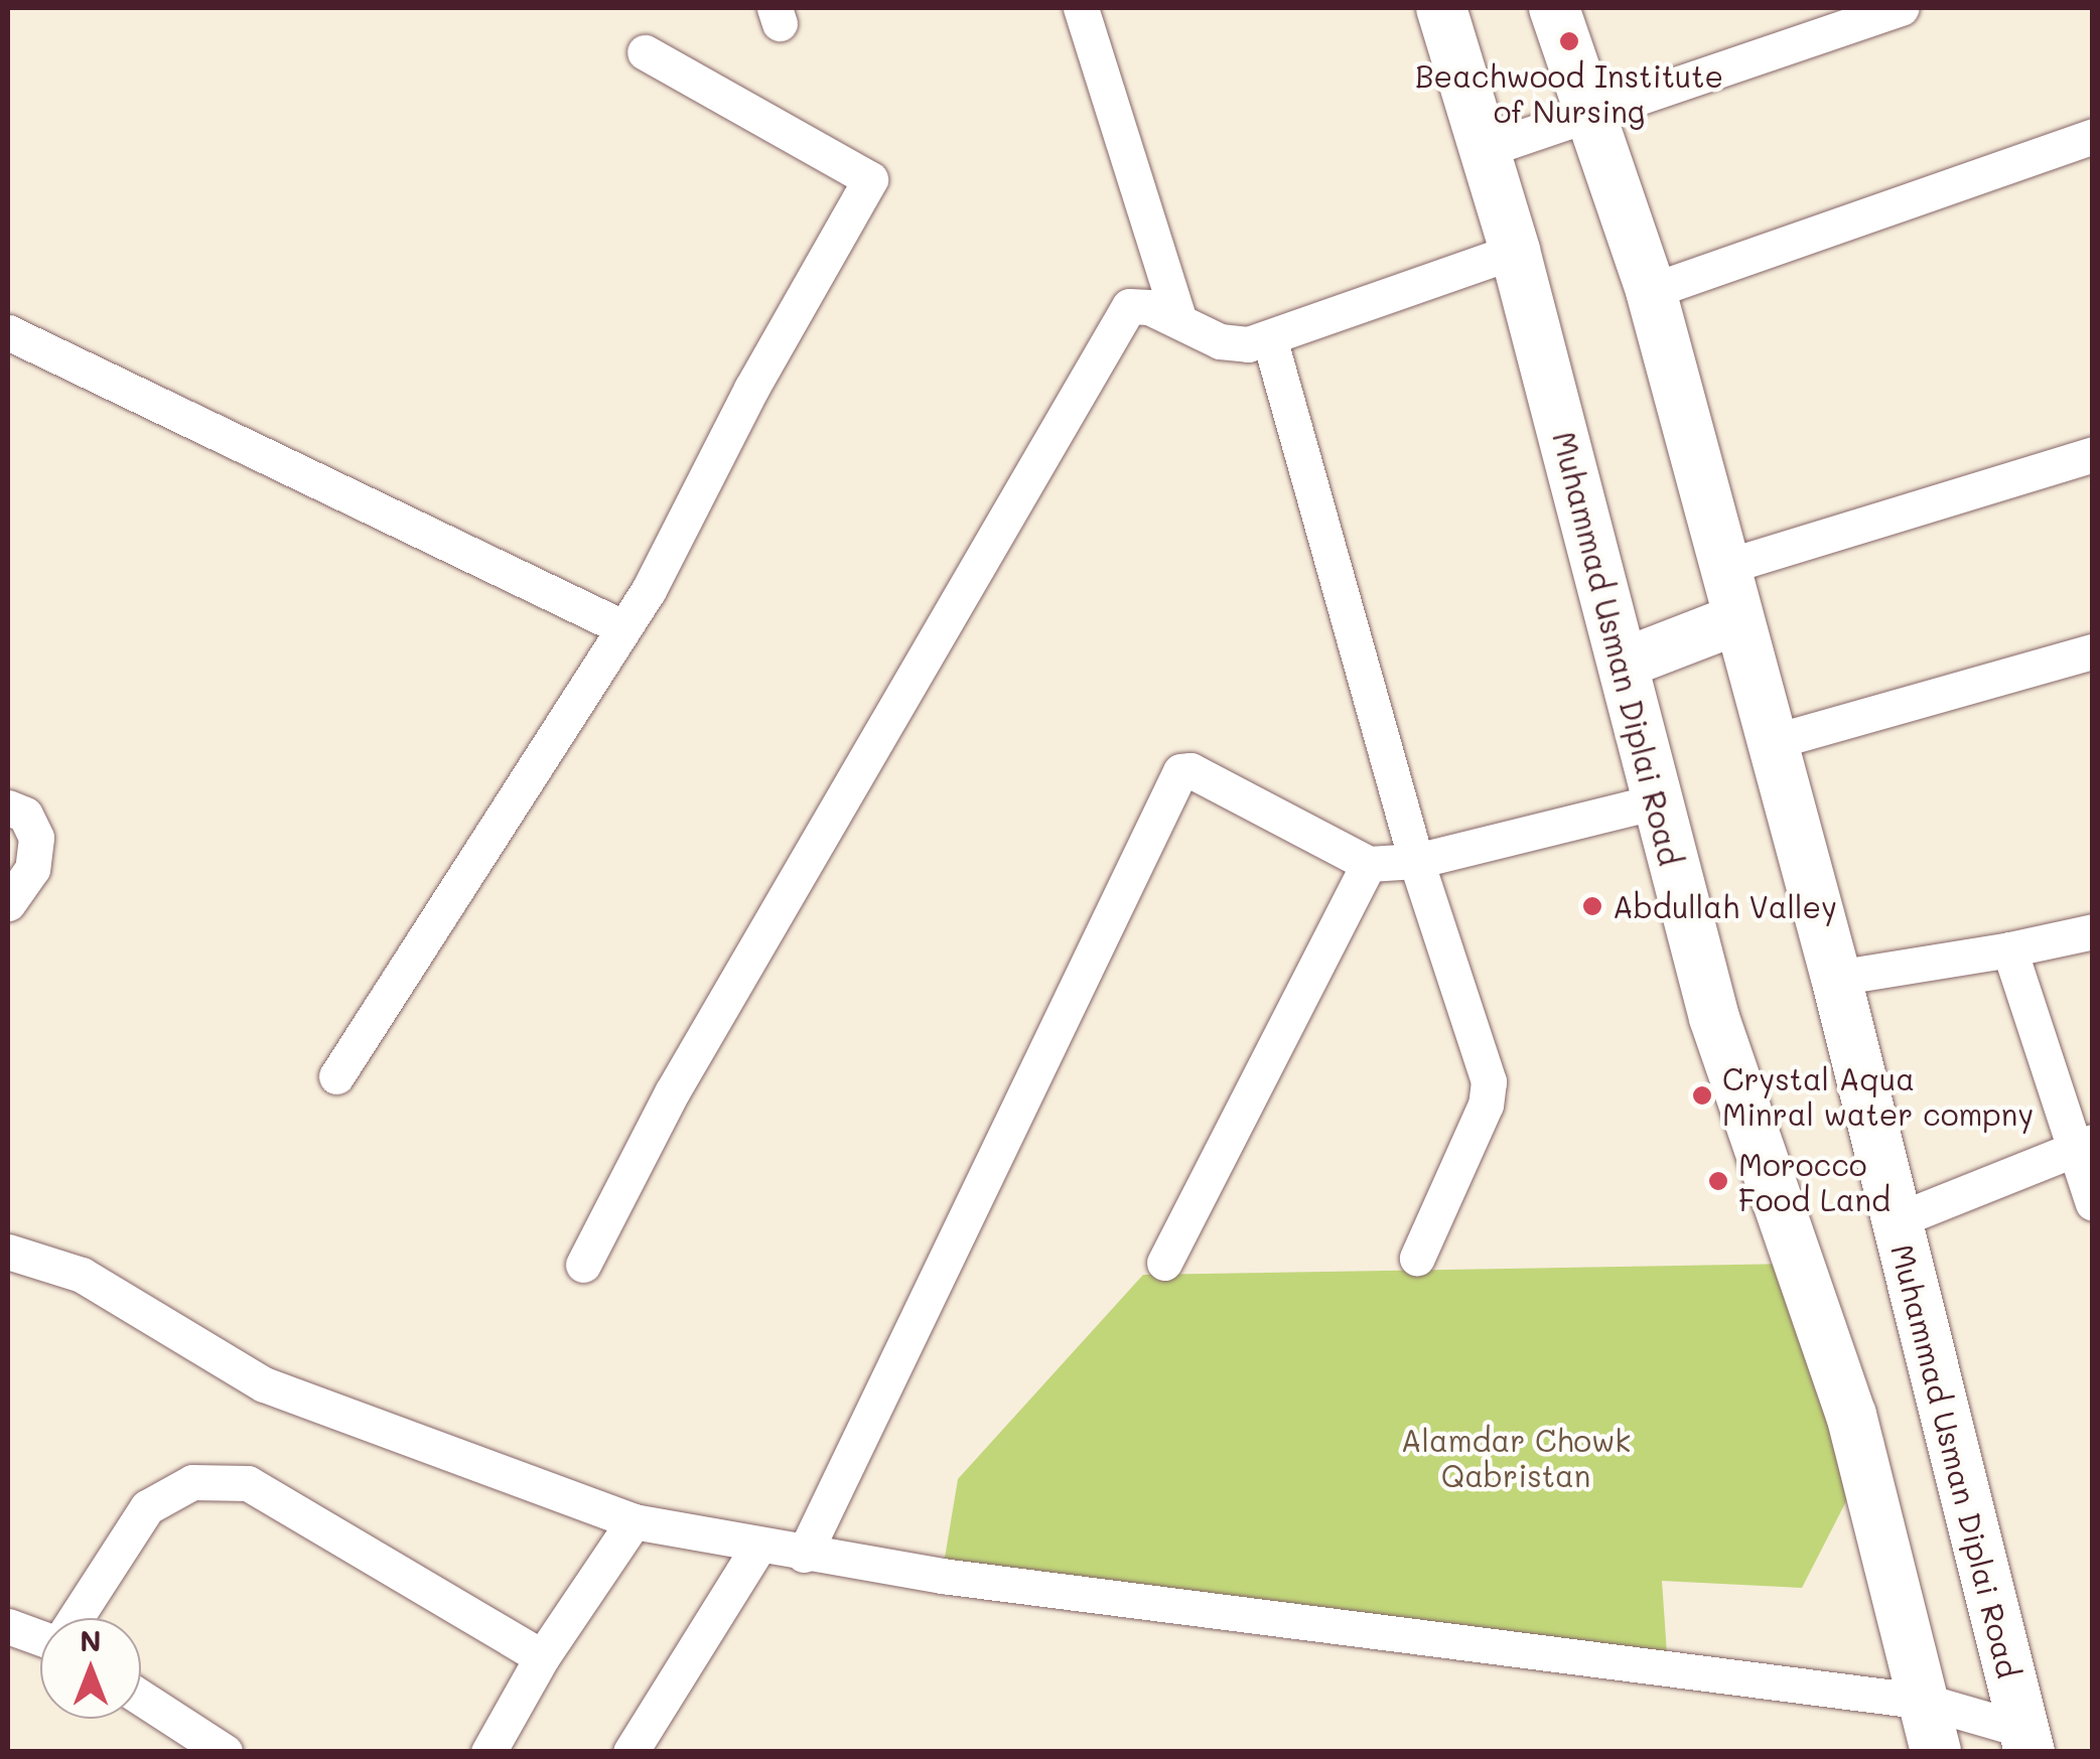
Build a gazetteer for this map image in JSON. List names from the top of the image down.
{
  "streets": {
    "street": ["Muhammad Usman Diplai Road"]
  },
  "parks": ["Alamdar Chowk Qabristan"],
  "places": [
    "Beachwood Institute of Nursing",
    "Abdullah Valley",
    "Crystal Aqua Minral water compny",
    "Morocco Food Land"
  ],
  "north": "top"
}
